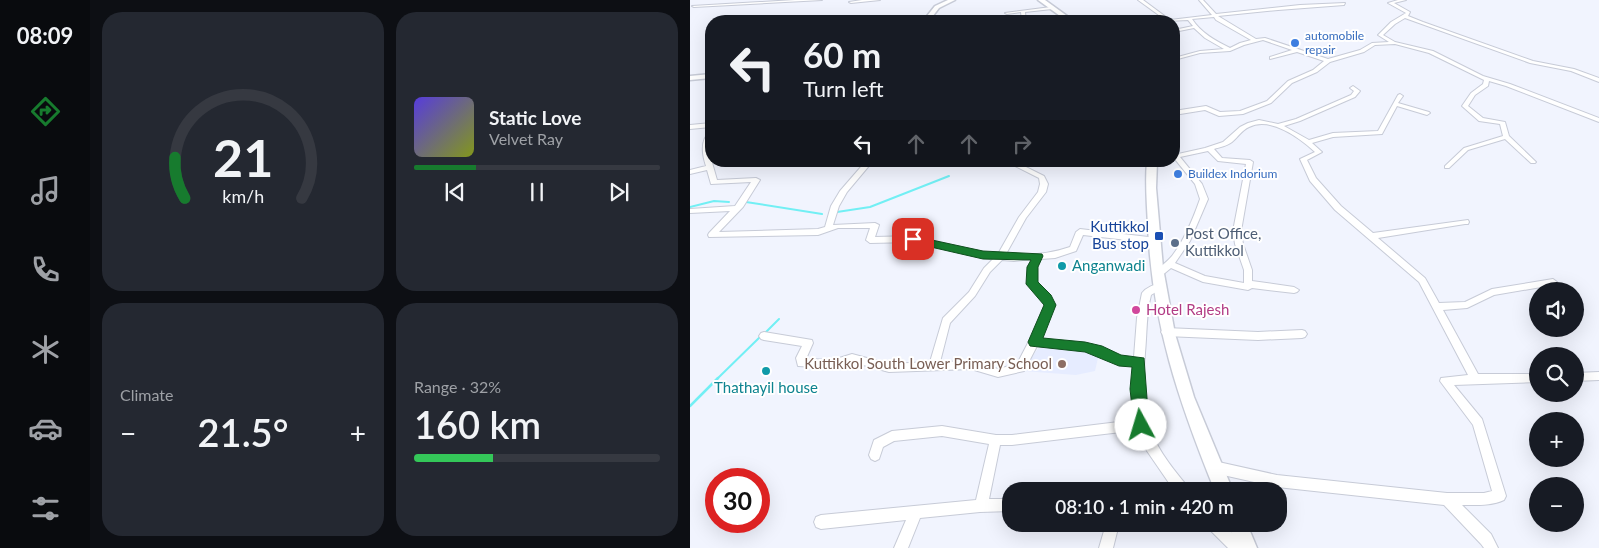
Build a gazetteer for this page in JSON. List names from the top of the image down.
{
  "places": {
    "other": [
      "automobile repair",
      "Buildex Indorium",
      "Post Office, Kuttikkol",
      "Anganwadi",
      "Hotel Rajesh",
      "Kuttikkol South Lower Primary School",
      "Thathayil house"
    ],
    "transit": ["Kuttikkol Bus stop"]
  },
  "page": {
    "tabs": "08:09",
    "turn": ["60 m", "Turn left"],
    "song": ["Static Love", "Velvet Ray"],
    "map_buttons": ["+", "−"],
    "tile": [
      "Climate",
      ["Range · 32%", "160 km"]
    ],
    "heat": ["−", "21.5°", "+"],
    "limit": "30",
    "trip": "08:10 · 1 min · 420 m",
    "gauge": ["21", "km/h"]
  }
}
